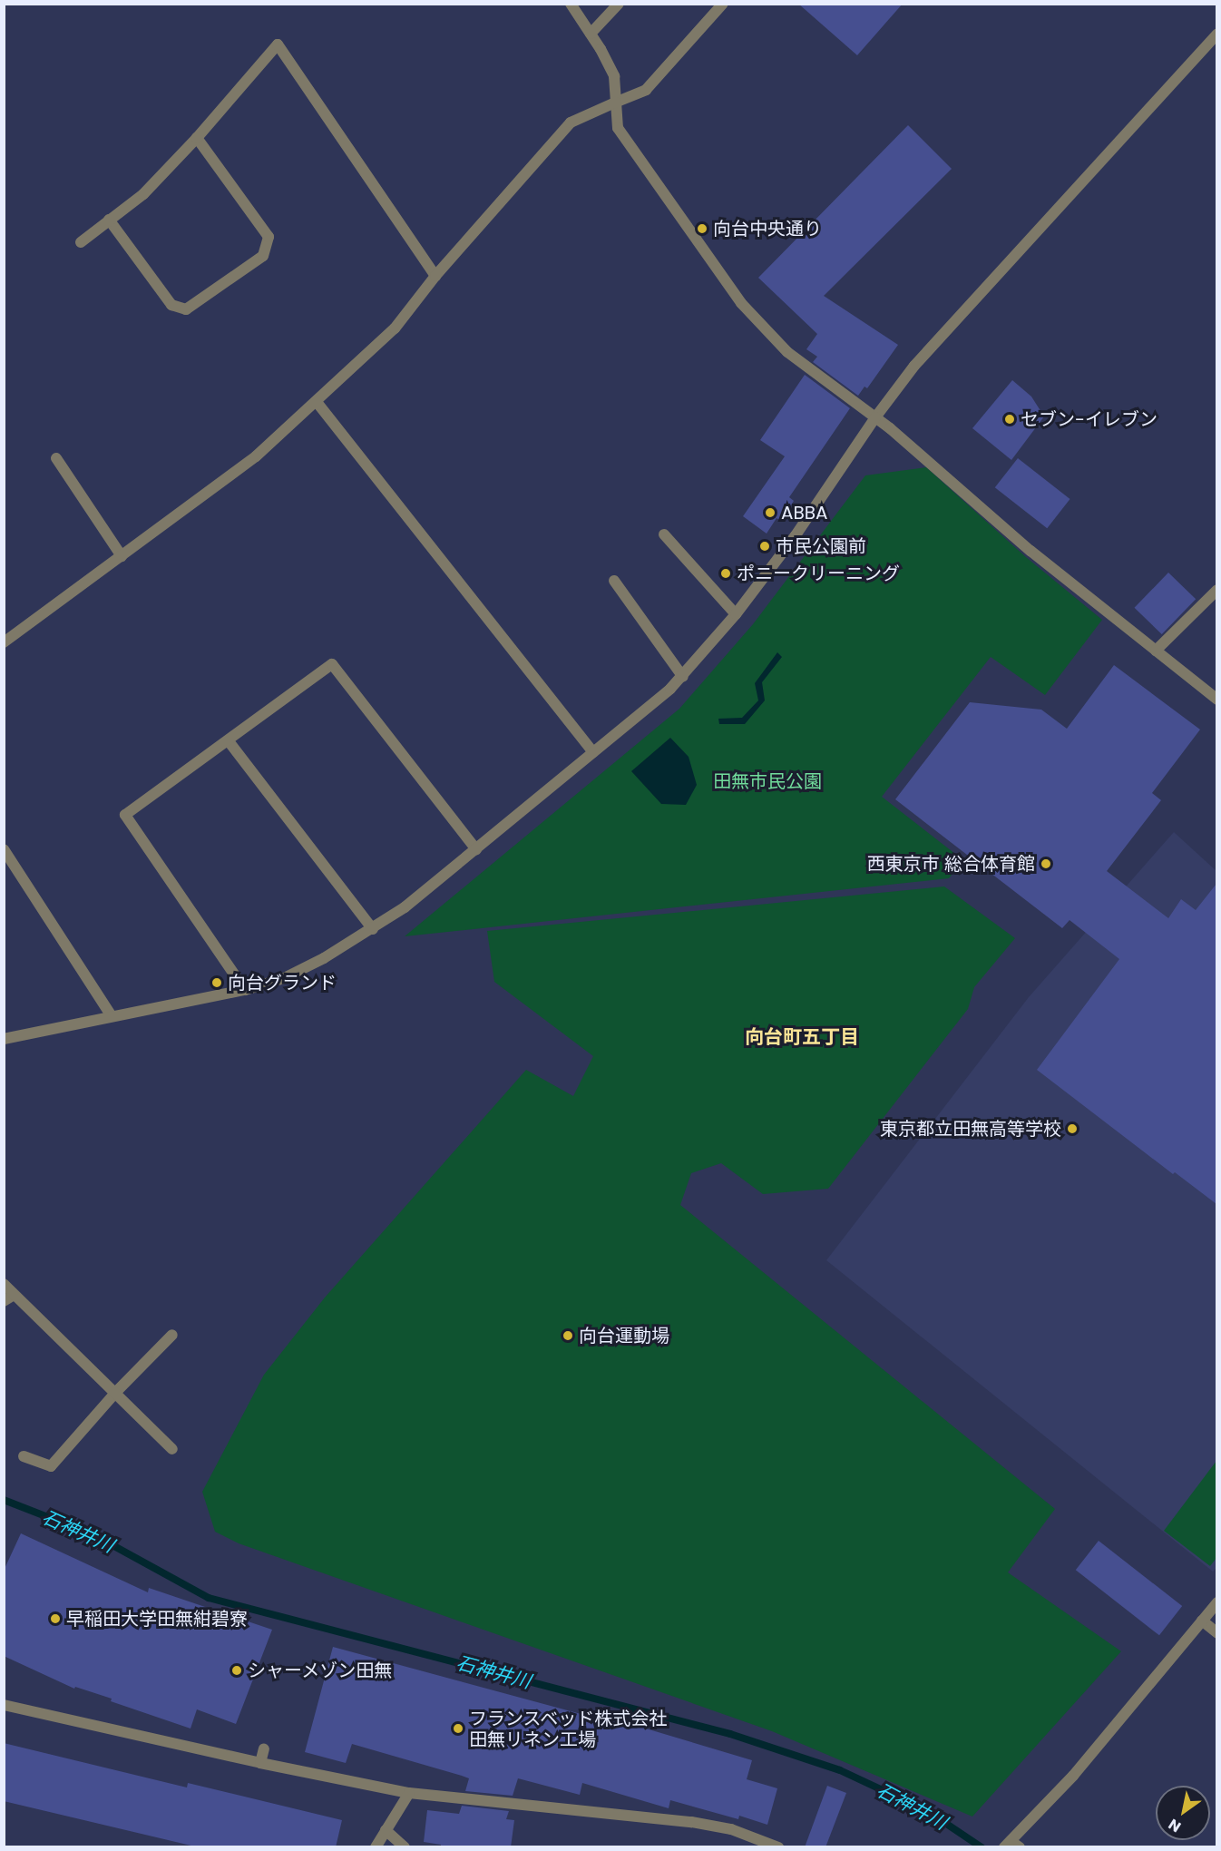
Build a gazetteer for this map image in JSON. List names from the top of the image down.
{
  "districts": ["向台町五丁目"],
  "water": ["石神井川"],
  "parks": ["田無市民公園"],
  "places": [
    "向台中央通り",
    "セブン-イレブン",
    "ABBA",
    "市民公園前",
    "ポニークリーニング",
    "西東京市 総合体育館",
    "向台グランド",
    "東京都立田無高等学校",
    "向台運動場",
    "早稲田大学田無紺碧寮",
    "シャーメゾン田無",
    "フランスベッド株式会社 田無リネン工場"
  ],
  "north": "bottom left"
}
